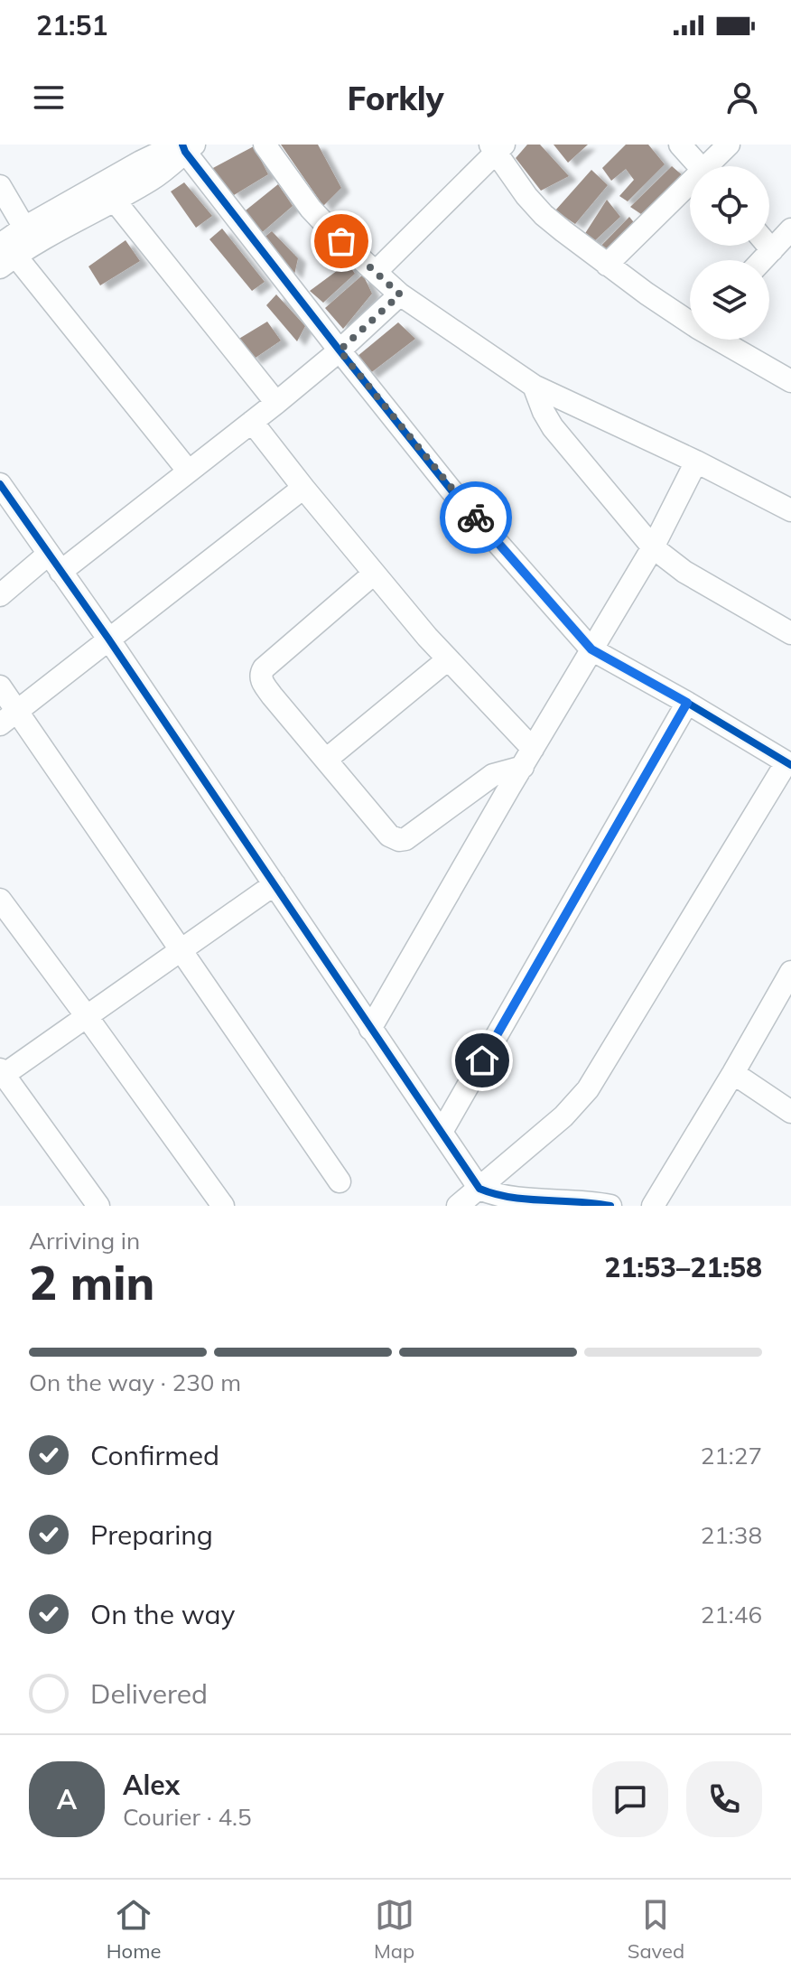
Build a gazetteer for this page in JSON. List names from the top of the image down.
{
  "page": {
    "status": "21:51",
    "header": "Forkly",
    "heading": ["2 min", "Arriving in", "21:53–21:58"],
    "panel": ["Alex", "Courier · 4.5"],
    "bar": "On the way · 230 m",
    "list": [
      ["Confirmed", "21:27"],
      ["Preparing", "21:38"],
      ["On the way", "21:46"],
      "Delivered"
    ],
    "round": "A",
    "tabs": ["Home", "Map", "Saved"]
  }
}
